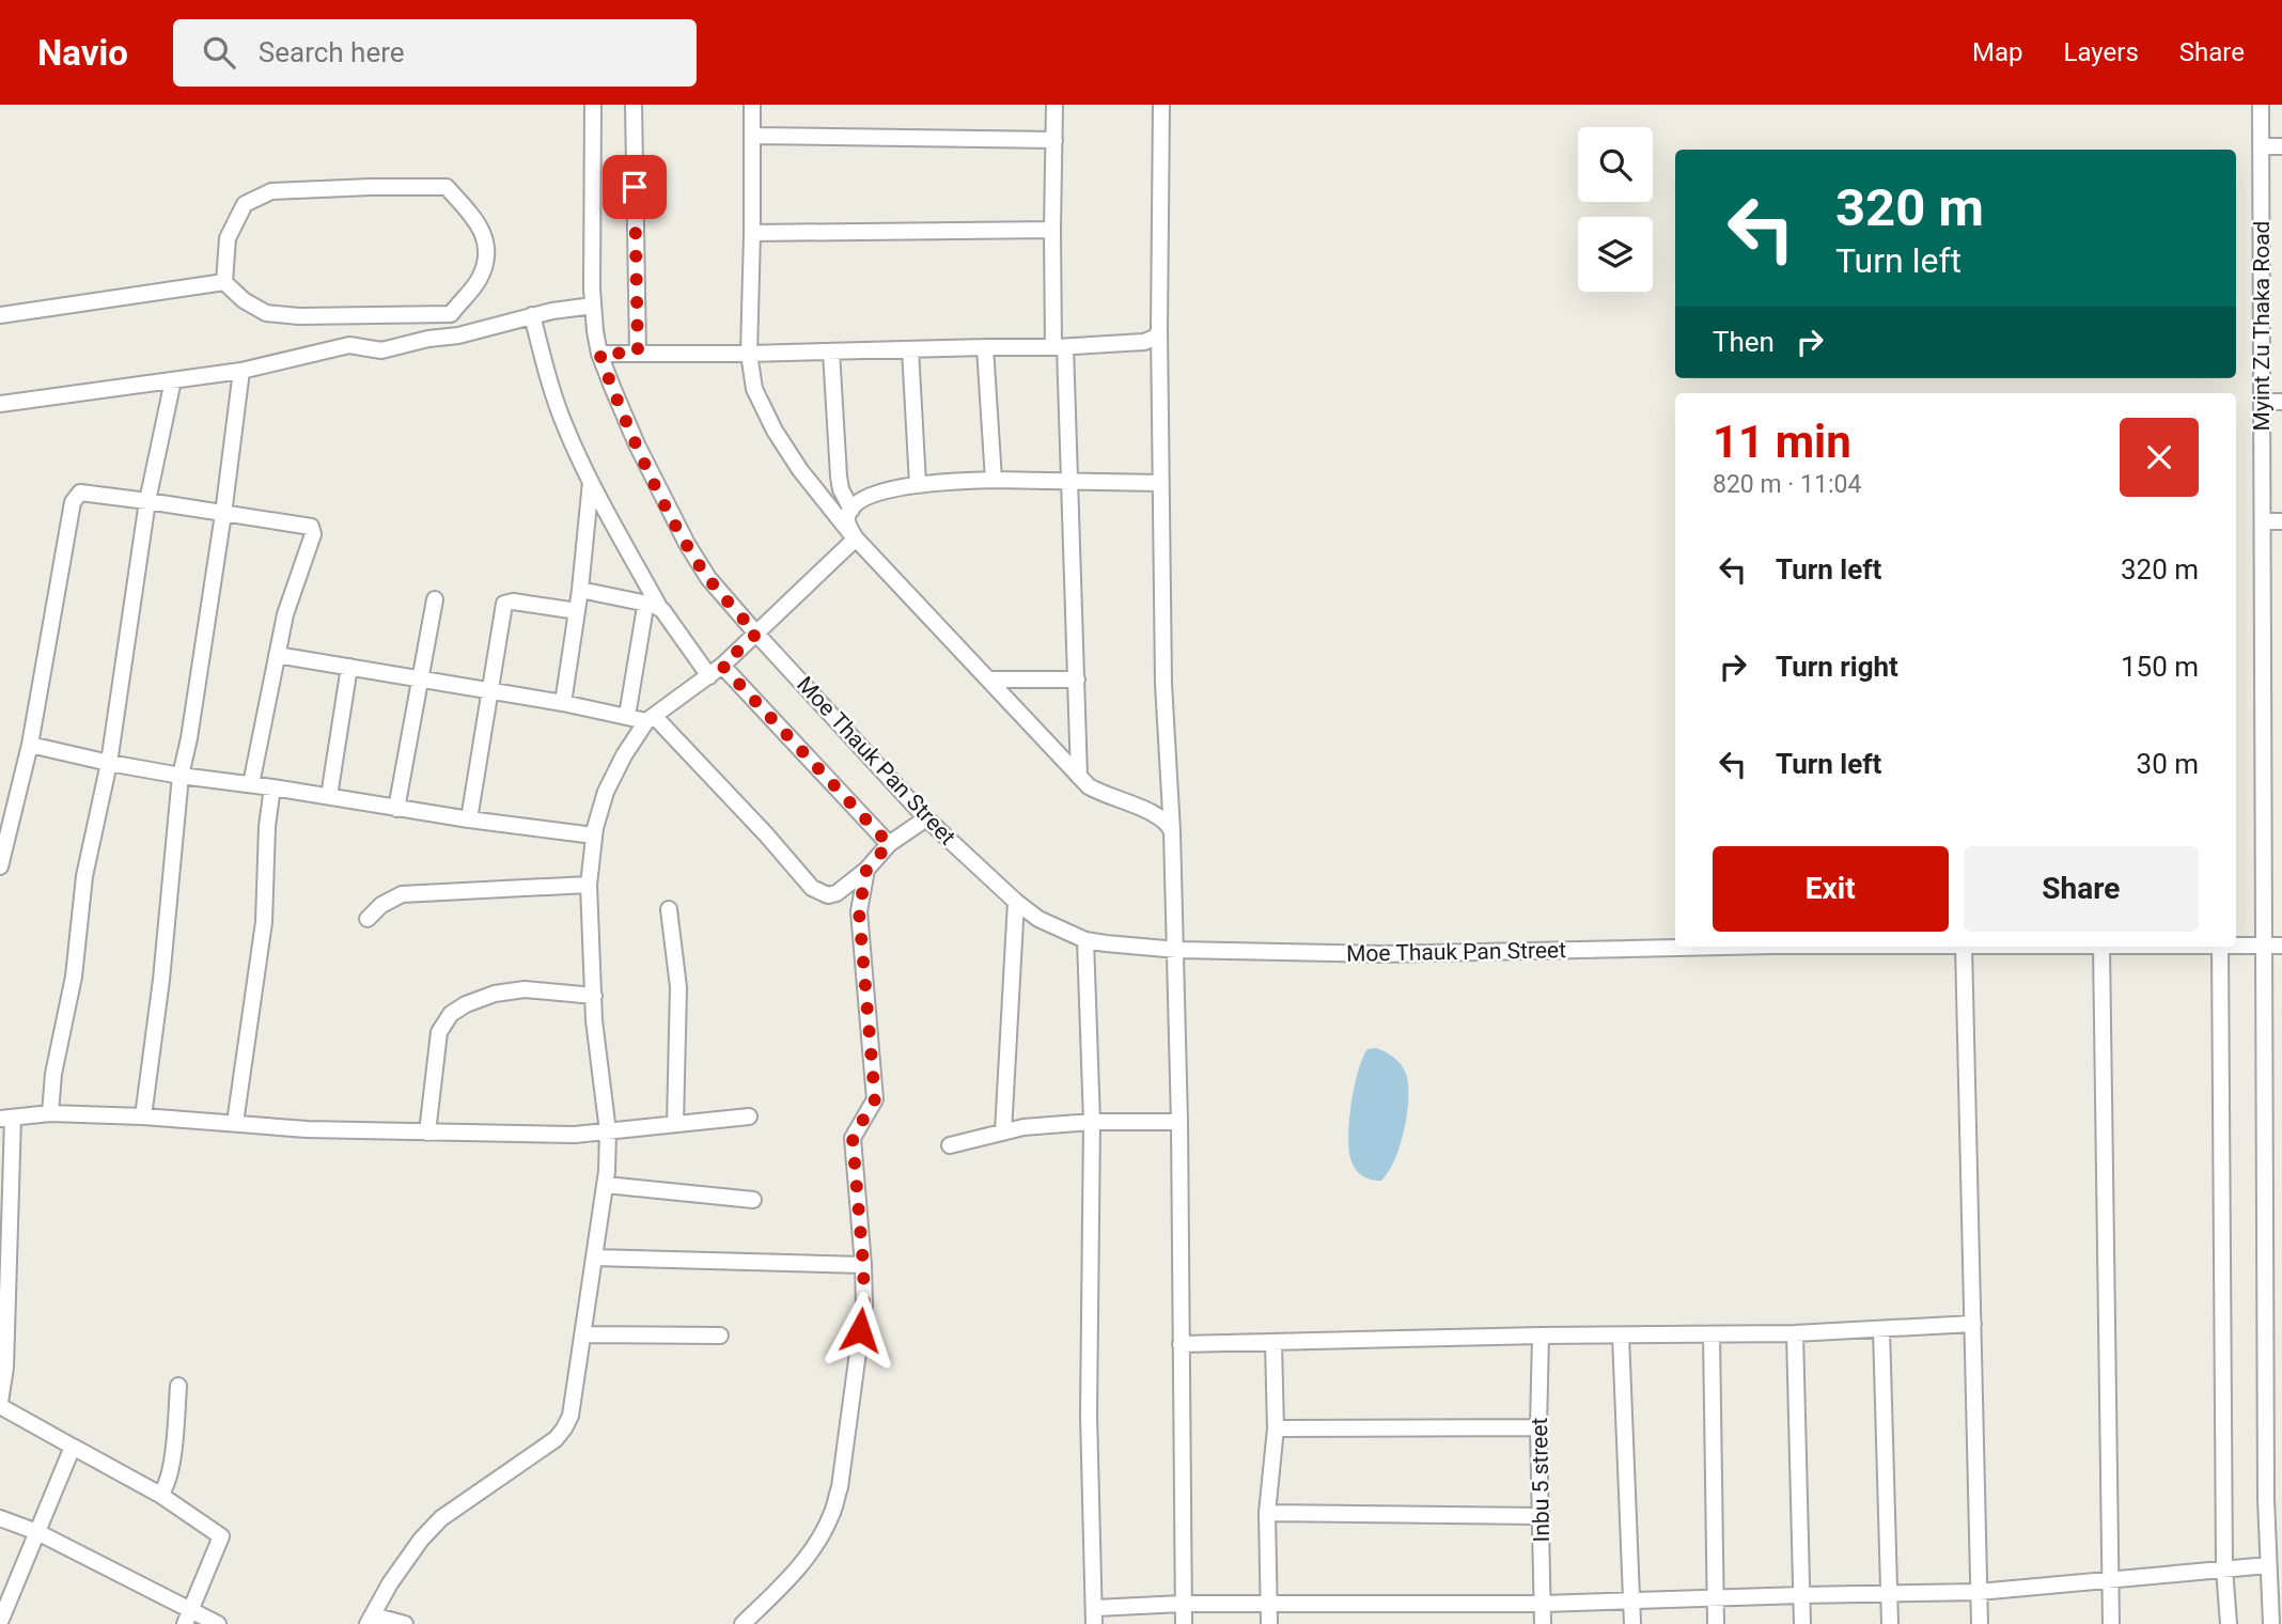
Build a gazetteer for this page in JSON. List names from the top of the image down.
{
  "streets": {
    "street": ["Myint Zu Thaka Road", "Moe Thauk Pan Street", "Inbu 5 street"]
  },
  "crossings": [
    ["Myint Zu Thaka Road", "Moe Thauk Pan Street"]
  ],
  "page": {
    "header": "Navio",
    "search": "Search here",
    "nav": ["Map", "Layers", "Share"],
    "turn": ["320 m", "Turn left"],
    "then": "Then",
    "heading": ["11 min", "820 m · 11:04"],
    "list": [
      {
        "name": "Turn left",
        "value": "320 m"
      },
      {
        "name": "Turn right",
        "value": "150 m"
      },
      {
        "name": "Turn left",
        "value": "30 m"
      }
    ],
    "buttons": ["Exit", "Share"]
  }
}
